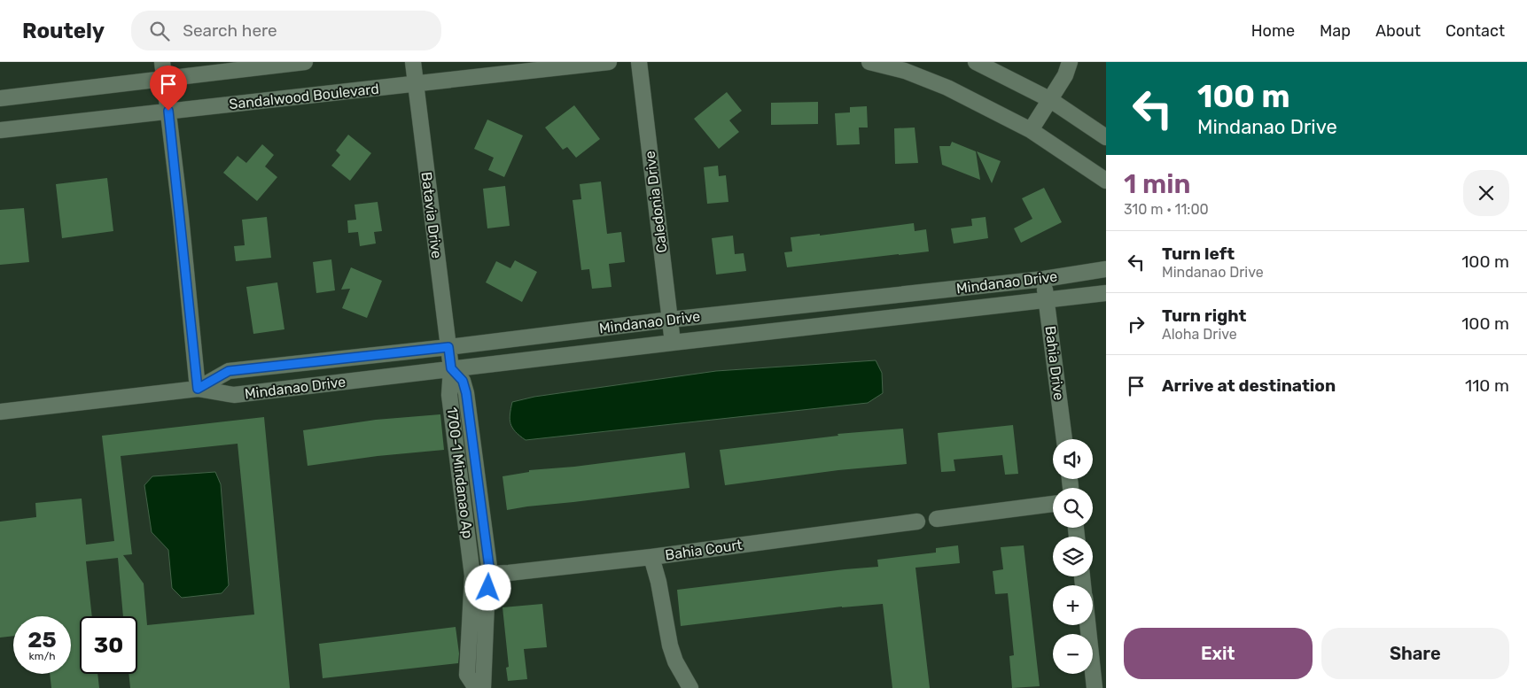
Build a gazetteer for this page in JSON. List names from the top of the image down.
{
  "streets": {
    "street": [
      "Sandalwood Boulevard",
      "Caledonia Drive",
      "Batavia Drive",
      "Mindanao Drive",
      "Bahia Drive",
      "1700-1 Mindanao Ap",
      "Bahia Court"
    ]
  },
  "crossings": [
    ["Sandalwood Boulevard", "Batavia Drive"],
    ["Caledonia Drive", "Mindanao Drive"],
    ["Batavia Drive", "Mindanao Drive"],
    ["Batavia Drive", "1700-1 Mindanao Ap"],
    ["Mindanao Drive", "Bahia Drive"],
    ["Mindanao Drive", "1700-1 Mindanao Ap"],
    ["1700-1 Mindanao Ap", "Bahia Court"]
  ],
  "page": {
    "header": "Routely",
    "search": "Search here",
    "nav": [
      "Home",
      "Map",
      "About",
      "Contact"
    ],
    "turn": ["100 m", "Mindanao Drive"],
    "heading": ["1 min", "310 m · 11:00"],
    "list": [
      {
        "name": "Turn left",
        "note": "Mindanao Drive",
        "value": "100 m"
      },
      {
        "name": "Turn right",
        "note": "Aloha Drive",
        "value": "100 m"
      },
      {
        "name": "Arrive at destination",
        "value": "110 m"
      }
    ],
    "map_buttons": ["+", "−"],
    "speed": "25 km/h",
    "limit": "30",
    "buttons": ["Exit", "Share"]
  }
}
